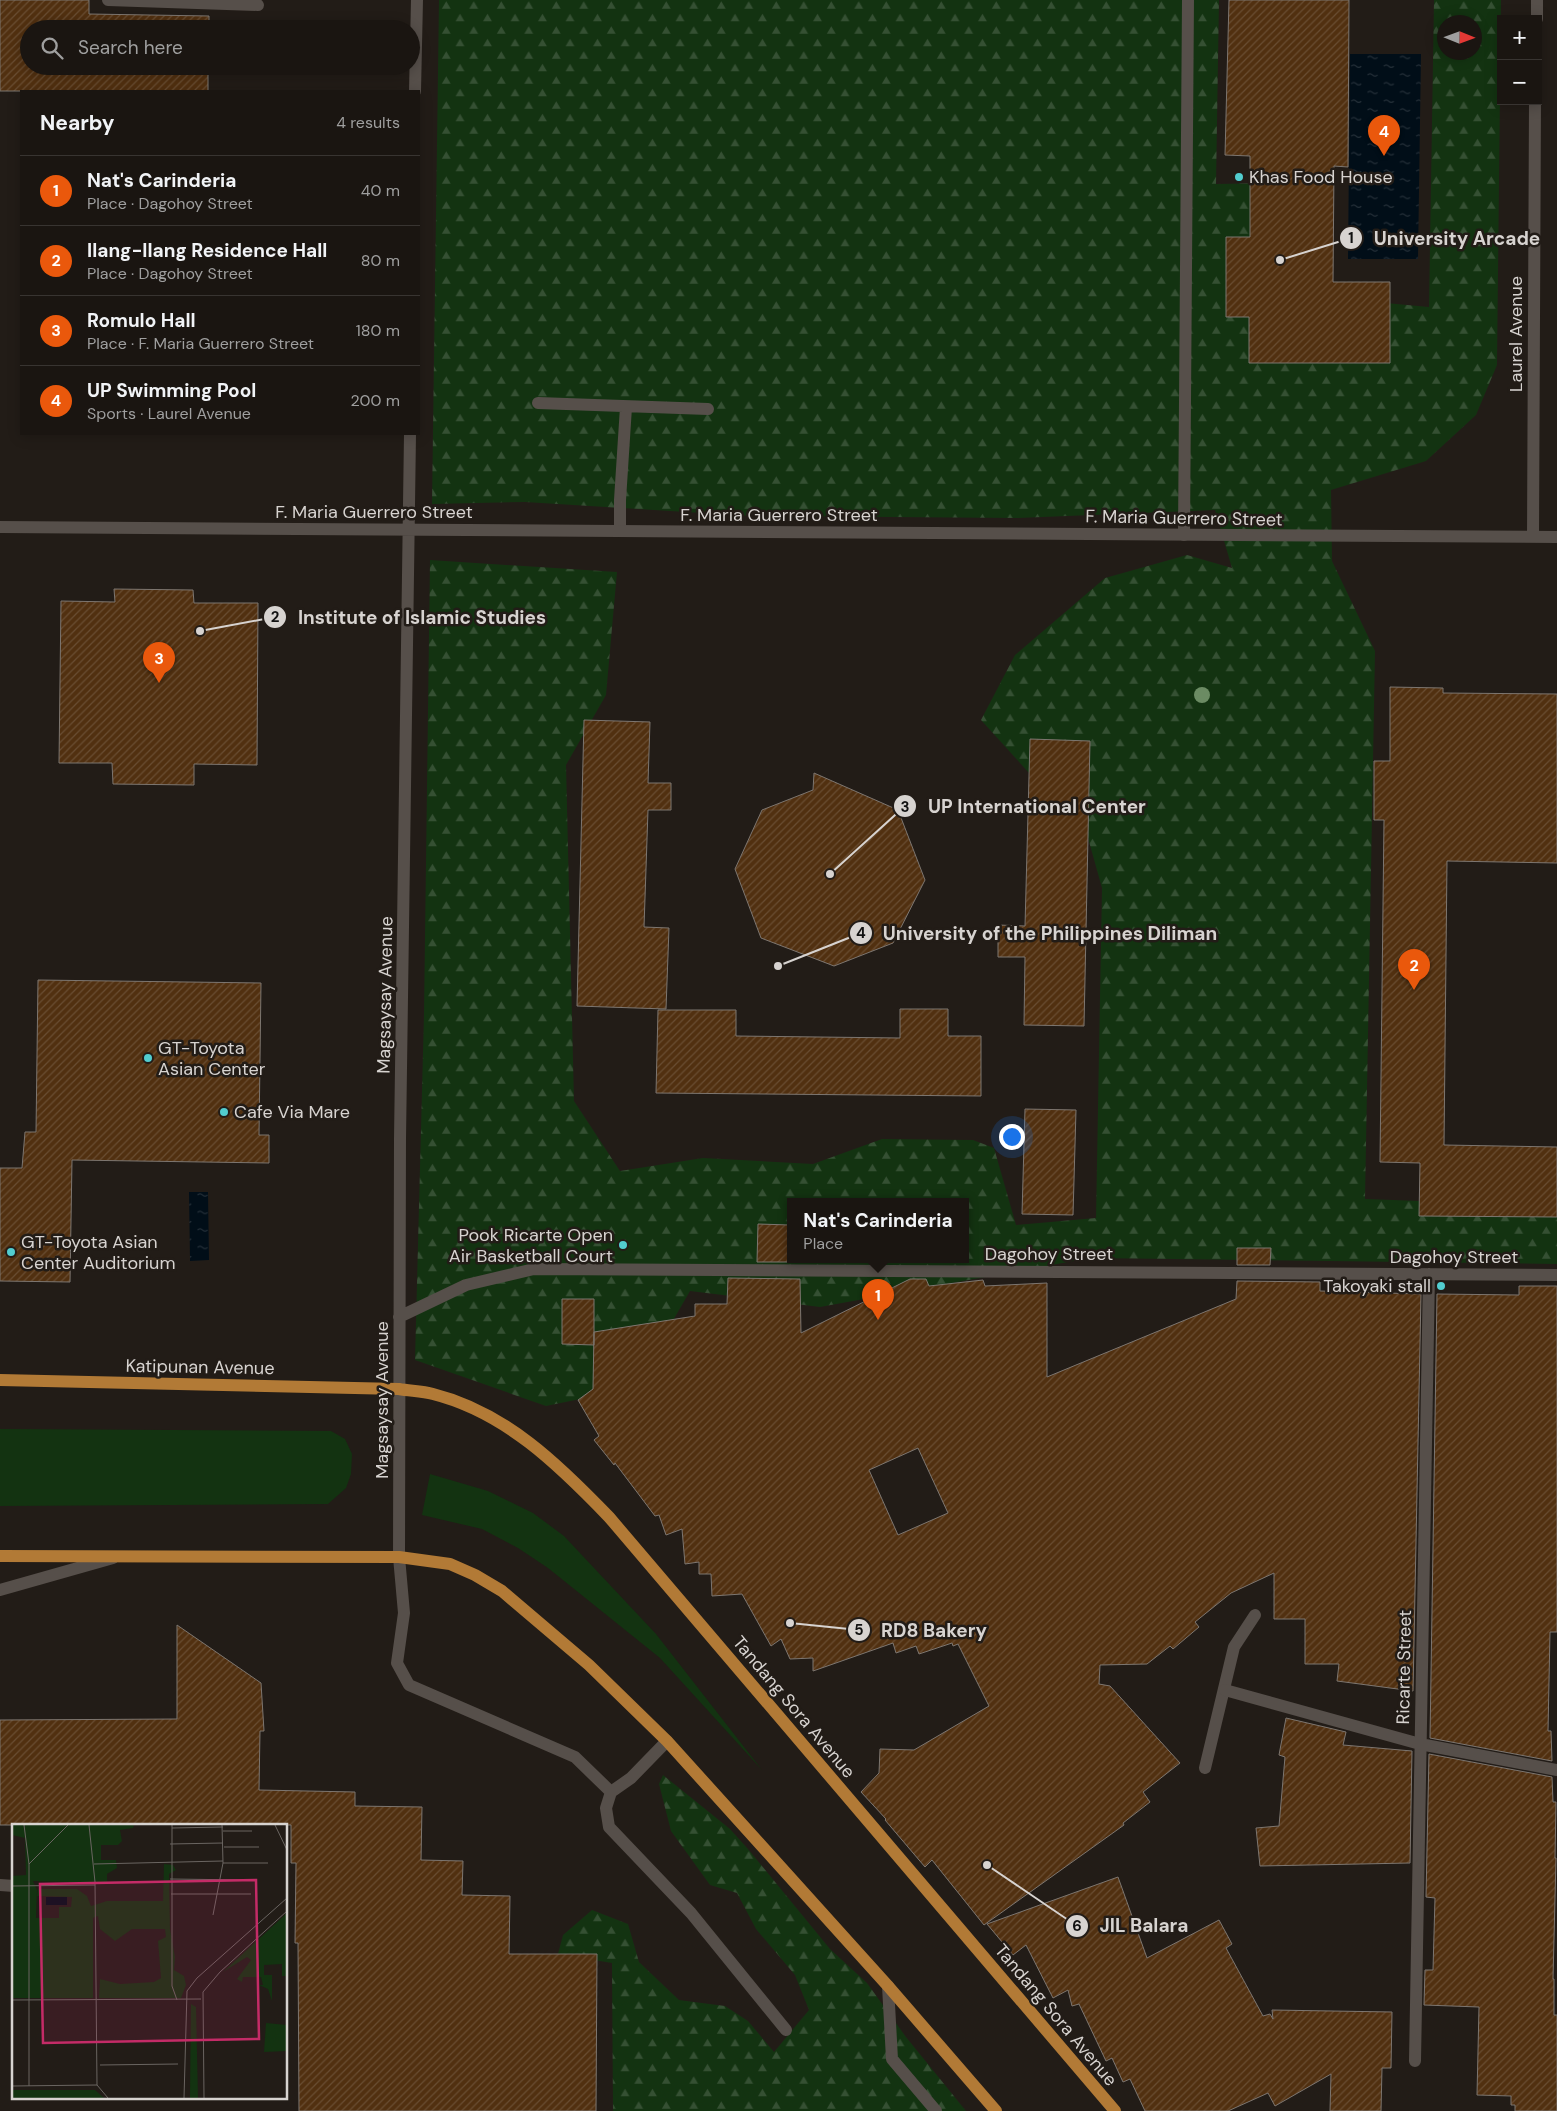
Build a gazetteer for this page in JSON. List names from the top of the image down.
{
  "streets": {
    "main road": ["Katipunan Avenue", "Tandang Sora Avenue"],
    "street": [
      "Laurel Avenue",
      "F. Maria Guerrero Street",
      "Magsaysay Avenue",
      "Dagohoy Street",
      "Ricarte Street"
    ]
  },
  "crossings": [
    ["Laurel Avenue", "F. Maria Guerrero Street"],
    ["F. Maria Guerrero Street", "Magsaysay Avenue"],
    ["Magsaysay Avenue", "Dagohoy Street"],
    ["Magsaysay Avenue", "Katipunan Avenue"],
    ["Magsaysay Avenue", "Tandang Sora Avenue"],
    ["Dagohoy Street", "Ricarte Street"],
    ["Katipunan Avenue", "Tandang Sora Avenue"]
  ],
  "places": [
    "Khas Food House",
    "University Arcade",
    "Institute of Islamic Studies",
    "UP International Center",
    "University of the Philippines Diliman",
    "GT-Toyota Asian Center",
    "Cafe Via Mare",
    "Pook Ricarte Open Air Basketball Court",
    "GT-Toyota Asian Center Auditorium",
    "Takoyaki stall",
    "RD8 Bakery",
    "JIL Balara"
  ],
  "north": "right",
  "page": {
    "map_buttons": ["+", "−"],
    "search": "Search here",
    "heading": ["Nearby", "4 results"],
    "pins": [
      "4",
      "3",
      "2",
      "1"
    ],
    "list": [
      {
        "mark": "1",
        "name": "Nat's Carinderia",
        "note": "Place · Dagohoy Street",
        "value": "40 m"
      },
      {
        "mark": "2",
        "name": "Ilang-Ilang Residence Hall",
        "note": "Place · Dagohoy Street",
        "value": "80 m"
      },
      {
        "mark": "3",
        "name": "Romulo Hall",
        "note": "Place · F. Maria Guerrero Street",
        "value": "180 m"
      },
      {
        "mark": "4",
        "name": "UP Swimming Pool",
        "note": "Sports · Laurel Avenue",
        "value": "200 m"
      }
    ],
    "popup": ["Nat's Carinderia", "Place"]
  }
}
